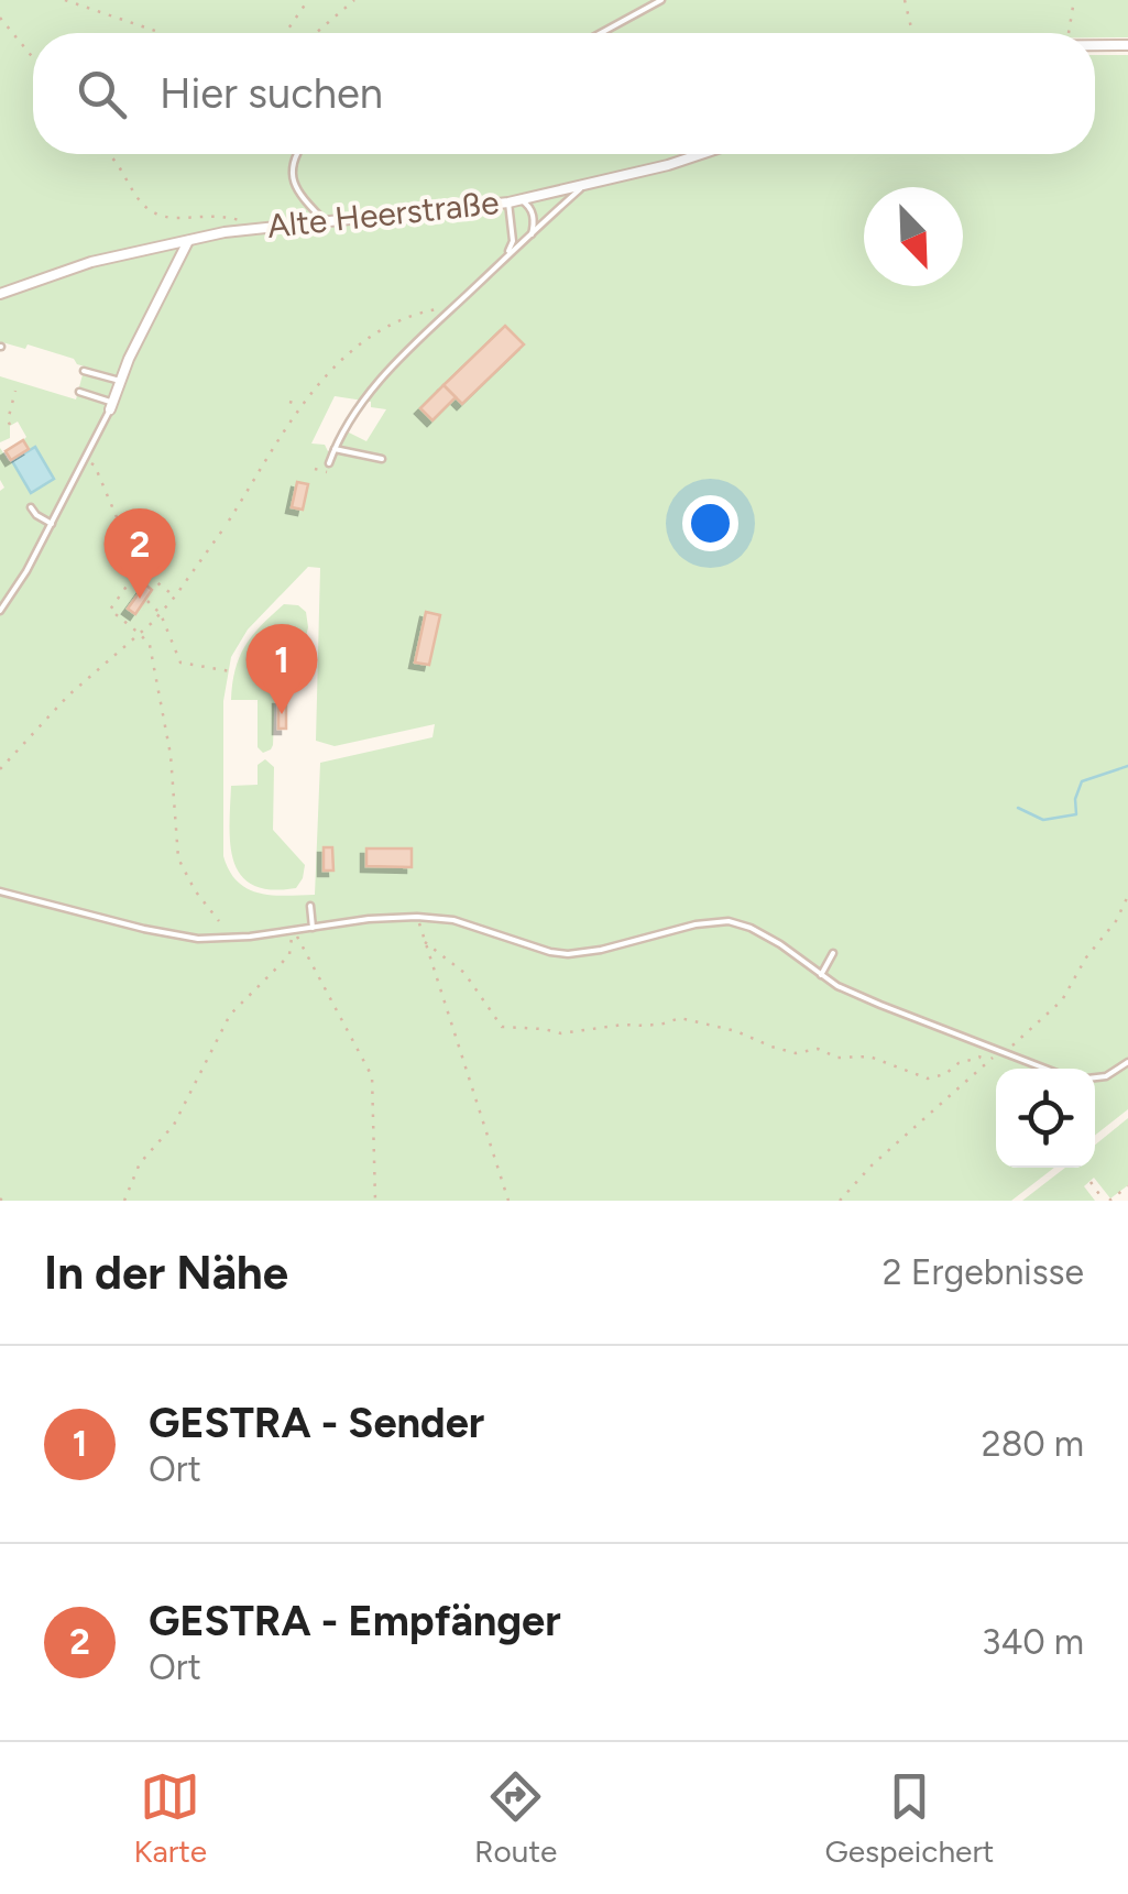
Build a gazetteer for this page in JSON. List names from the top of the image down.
{
  "streets": {
    "street": ["Alte Heerstraße"]
  },
  "north": "bottom right",
  "page": {
    "search": "Hier suchen",
    "pins": ["2", "1"],
    "heading": ["In der Nähe", "2 Ergebnisse"],
    "list": [
      {
        "mark": "1",
        "name": "GESTRA - Sender",
        "note": "Ort",
        "value": "280 m"
      },
      {
        "mark": "2",
        "name": "GESTRA - Empfänger",
        "note": "Ort",
        "value": "340 m"
      }
    ],
    "nav": ["Karte", "Route", "Gespeichert"]
  }
}
